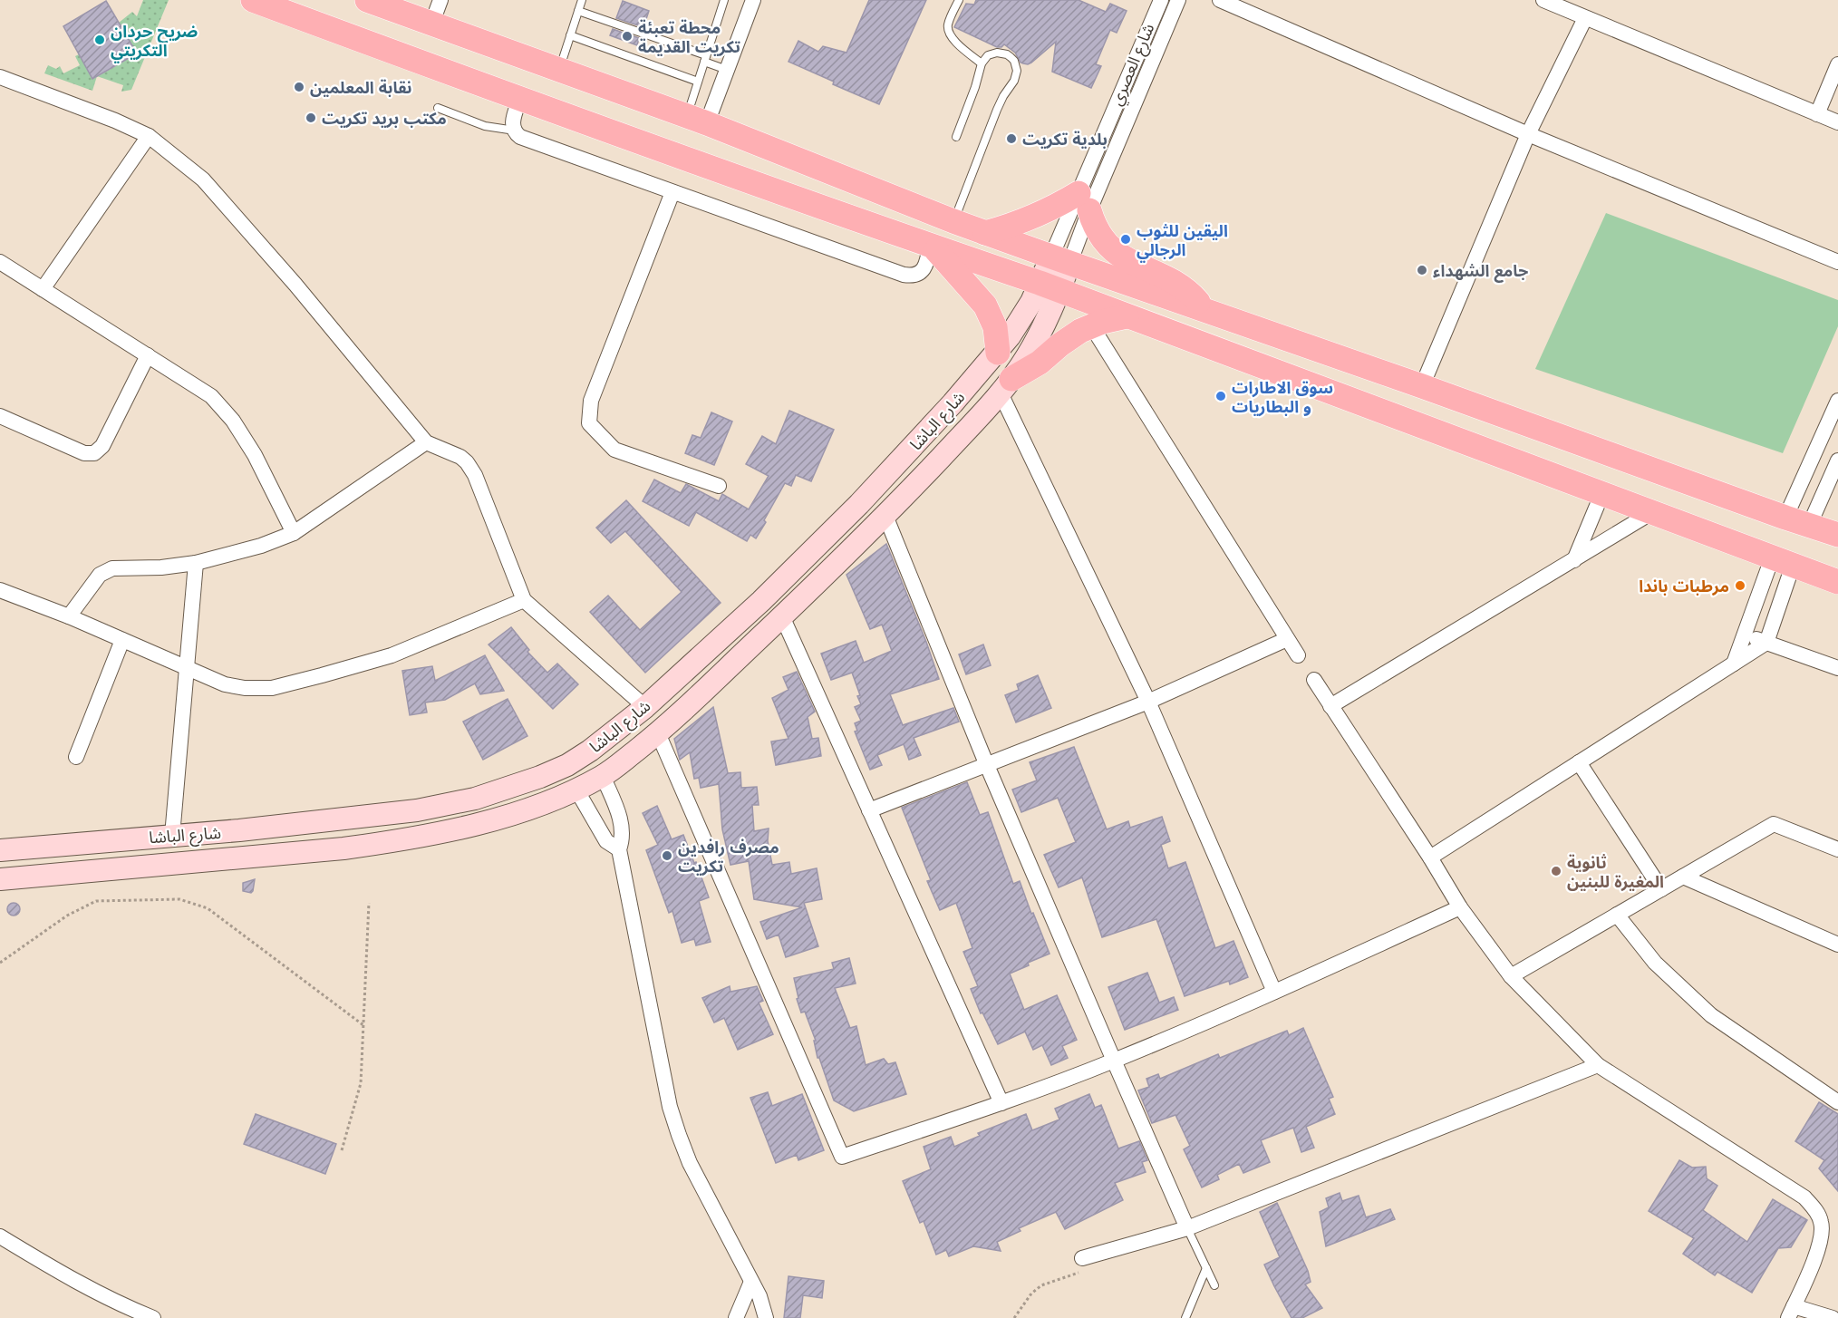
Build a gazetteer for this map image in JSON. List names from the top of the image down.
{
  "streets": {
    "main road": ["شارع الباشا"],
    "street": ["شارع العصري"]
  },
  "places": [
    "محطة تعبئة تكريت القديمة",
    "ضريح حردان التكريتي",
    "نقابة المعلمين",
    "مكتب بريد تكريت",
    "بلدية تكريت",
    "اليقين للثوب الرجالي",
    "جامع الشهداء",
    "سوق الاطارات و البطاريات",
    "مرطبات باندا",
    "مصرف رافدين تكريت",
    "ثانوية المغيرة للبنين"
  ]
}
